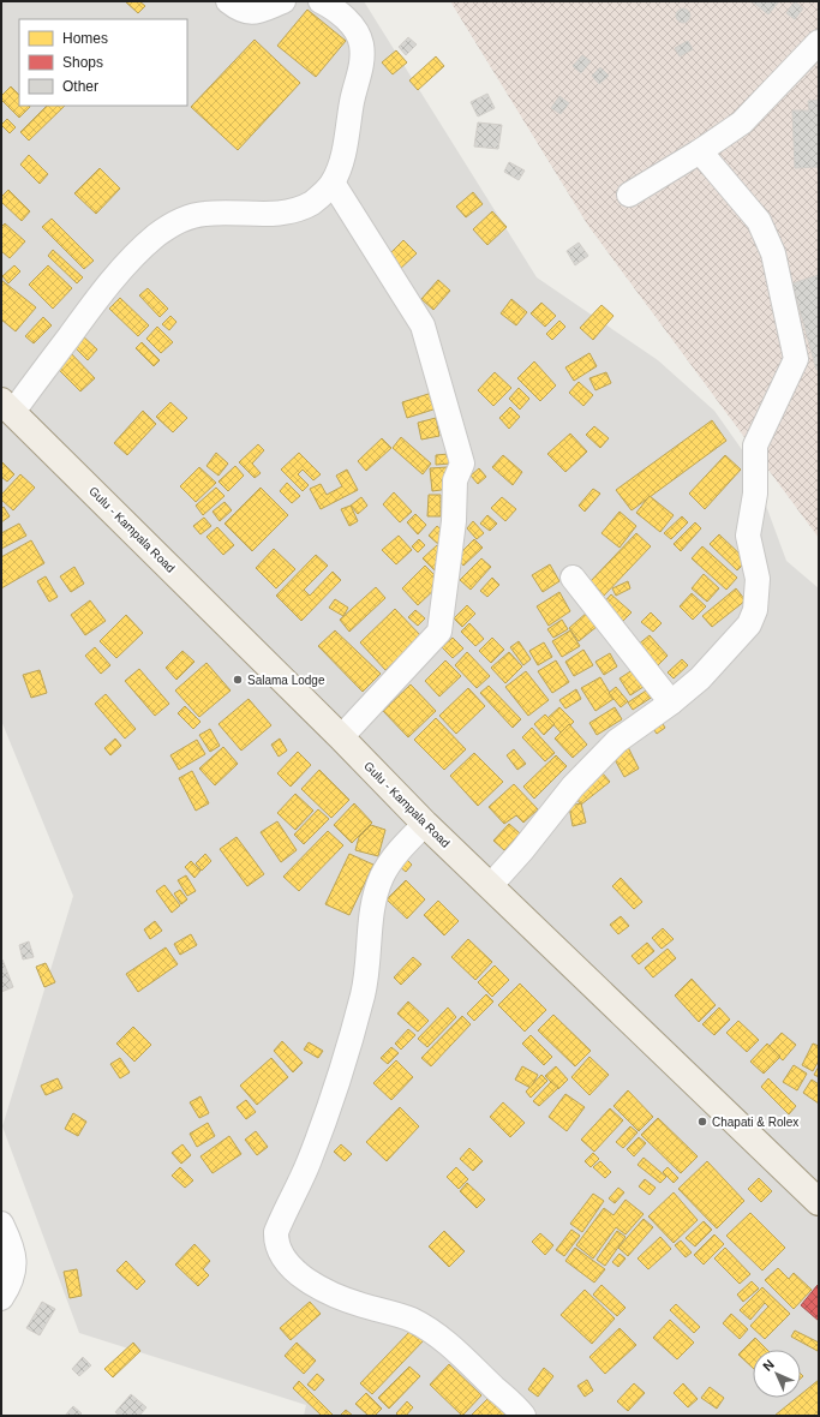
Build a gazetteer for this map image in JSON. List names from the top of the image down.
{
  "streets": {
    "main road": ["Gulu - Kampala Road"]
  },
  "places": ["Salama Lodge", "Chapati & Rolex"],
  "legend": ["Homes", "Shops", "Other"],
  "north": "top left"
}
